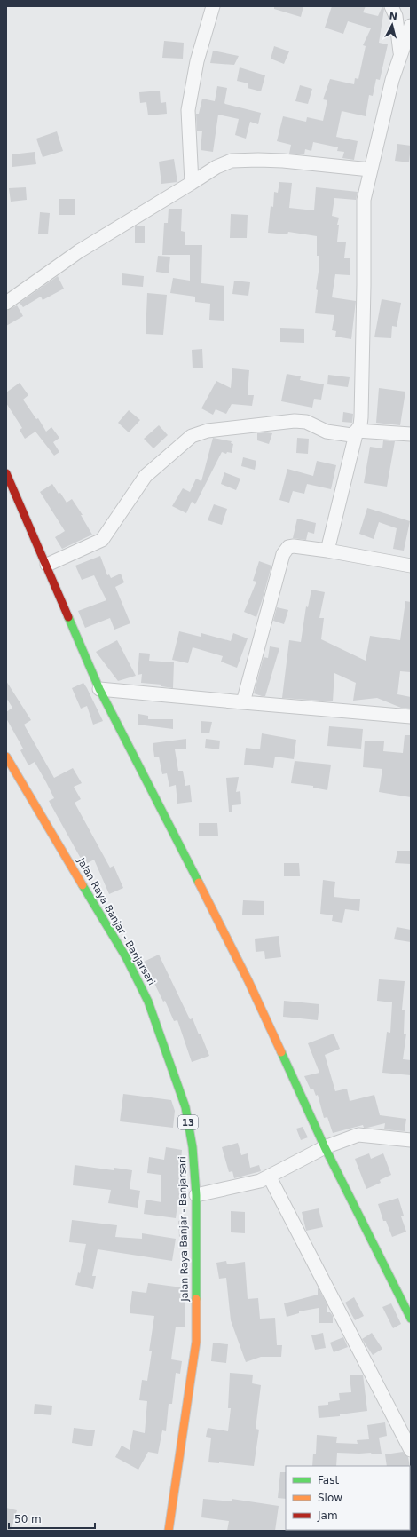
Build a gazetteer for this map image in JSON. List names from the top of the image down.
{
  "streets": {
    "main road": ["Jalan Raya Banjar - Banjarsari", "13"]
  },
  "legend": ["Fast", "Slow", "Jam"],
  "scale_bar": "50 m",
  "north": "top"
}
